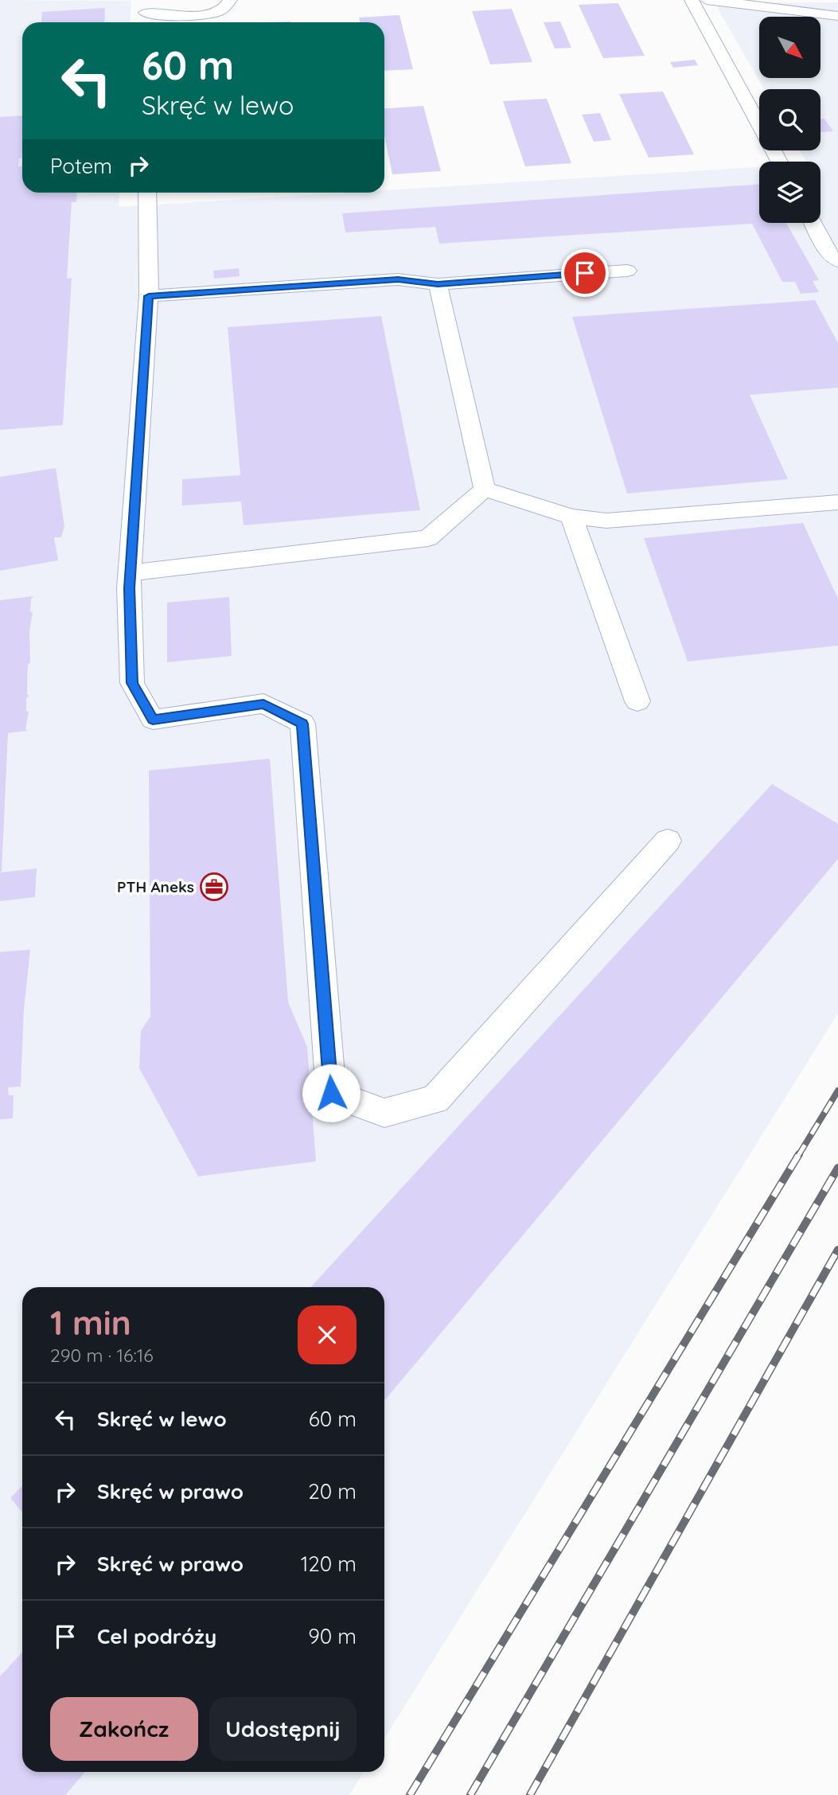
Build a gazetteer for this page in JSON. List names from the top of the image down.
{
  "places": {
    "office": ["PTH Aneks"]
  },
  "north": "bottom right",
  "page": {
    "turn": ["60 m", "Skręć w lewo"],
    "then": "Potem",
    "heading": ["1 min", "290 m · 16:16"],
    "list": [
      {
        "name": "Skręć w lewo",
        "value": "60 m"
      },
      {
        "name": "Skręć w prawo",
        "value": "20 m"
      },
      {
        "name": "Skręć w prawo",
        "value": "120 m"
      },
      {
        "name": "Cel podróży",
        "value": "90 m"
      }
    ],
    "buttons": ["Zakończ", "Udostępnij"]
  }
}
